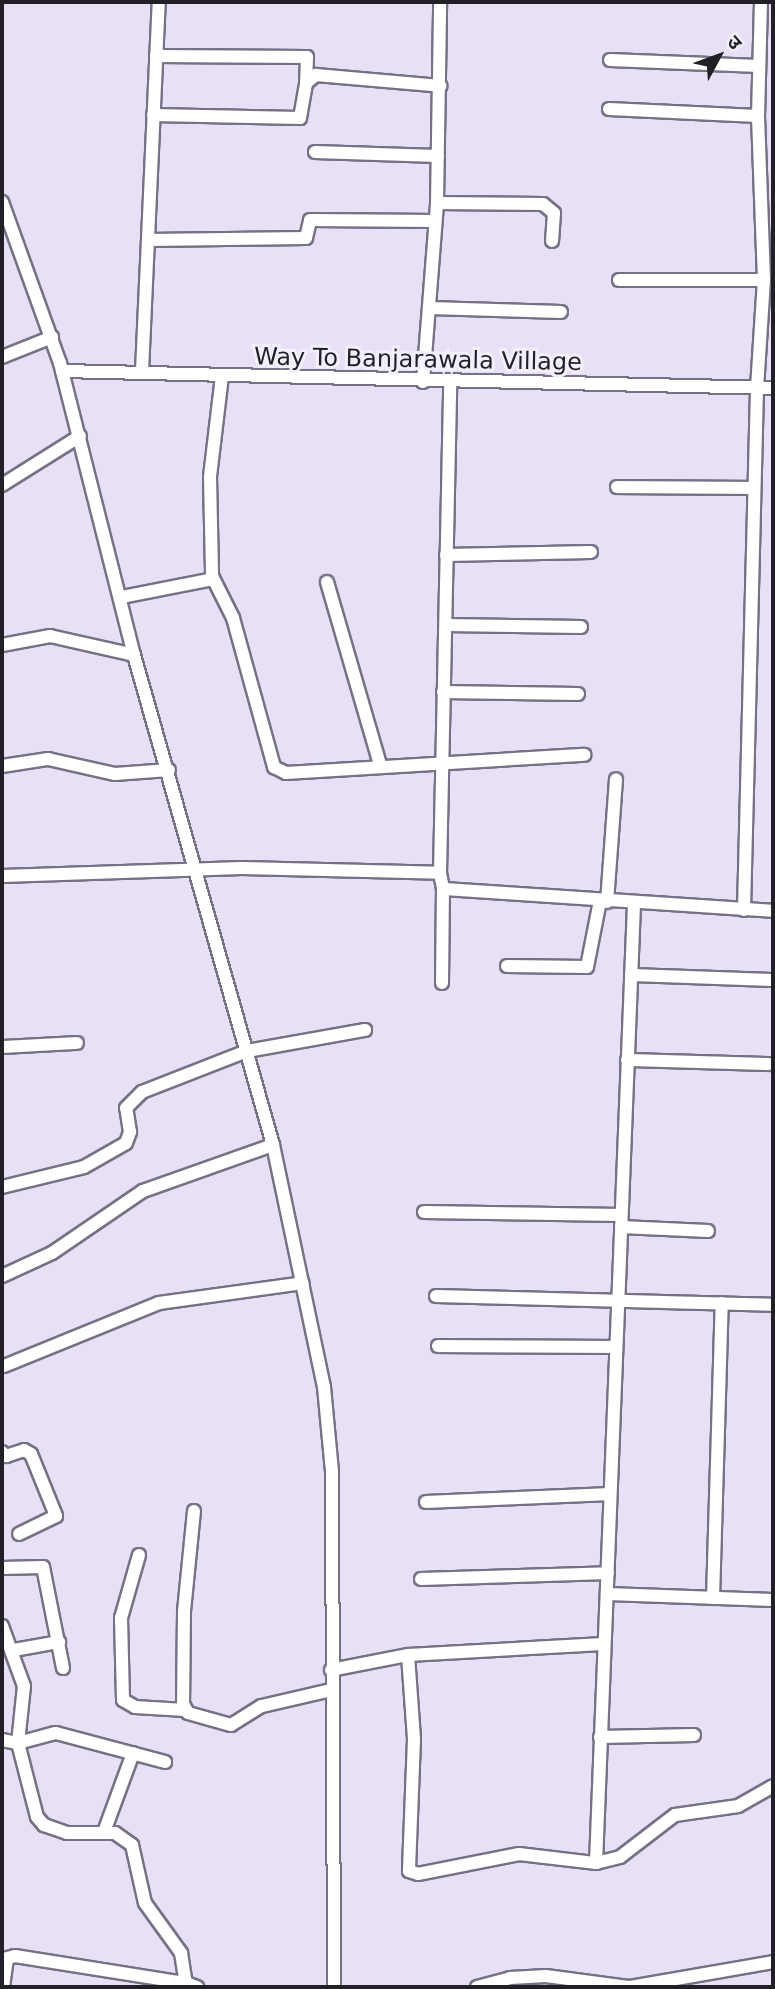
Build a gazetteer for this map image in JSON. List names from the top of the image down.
{
  "streets": {
    "street": ["Way To Banjarawala Village"]
  },
  "north": "top right"
}
